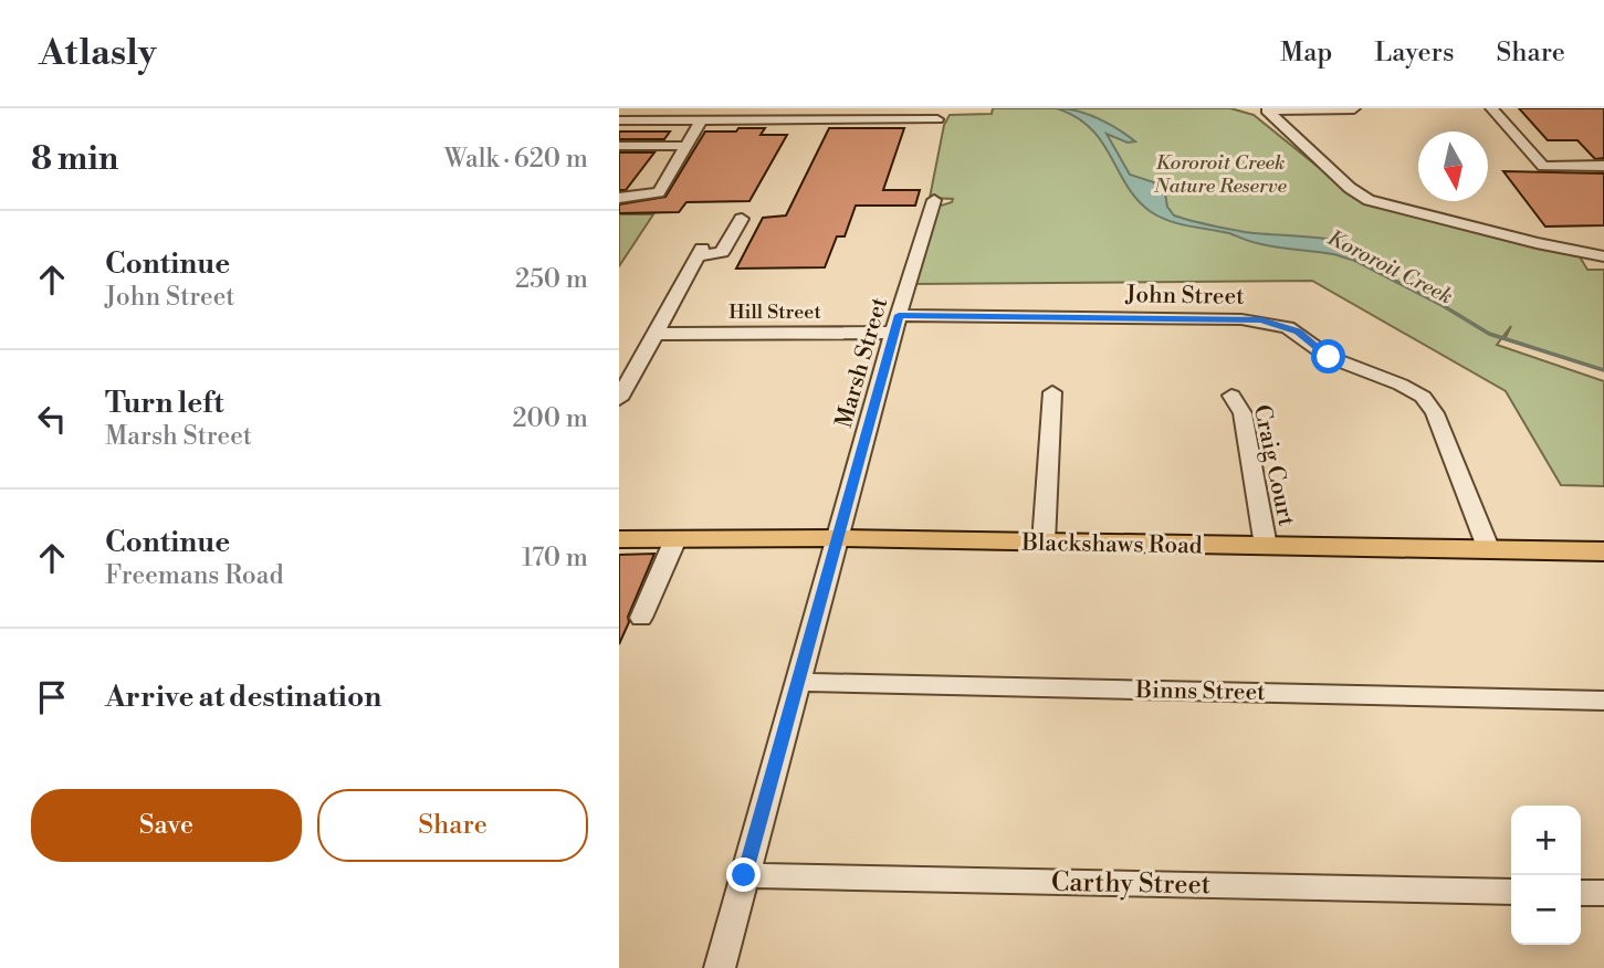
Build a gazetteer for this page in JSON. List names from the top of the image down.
{
  "streets": {
    "main road": ["Blackshaws Road"],
    "street": [
      "John Street",
      "Hill Street",
      "Marsh Street",
      "Craig Court",
      "Binns Street",
      "Carthy Street"
    ]
  },
  "crossings": [
    ["John Street", "Hill Street"],
    ["John Street", "Marsh Street"],
    ["John Street", "Blackshaws Road"],
    ["Hill Street", "Marsh Street"],
    ["Marsh Street", "Blackshaws Road"],
    ["Marsh Street", "Binns Street"],
    ["Marsh Street", "Carthy Street"],
    ["Craig Court", "Blackshaws Road"]
  ],
  "water": ["Kororoit Creek"],
  "parks": ["Kororoit Creek Nature Reserve"],
  "north": "bottom",
  "page": {
    "header": "Atlasly",
    "nav": ["Map", "Layers", "Share"],
    "heading": ["8 min", "Walk · 620 m"],
    "list": [
      ["Continue", "John Street", "250 m"],
      ["Turn left", "Marsh Street", "200 m"],
      ["Continue", "Freemans Road", "170 m"],
      "Arrive at destination"
    ],
    "buttons": ["Save", "Share"],
    "map_buttons": ["+", "−"]
  }
}
